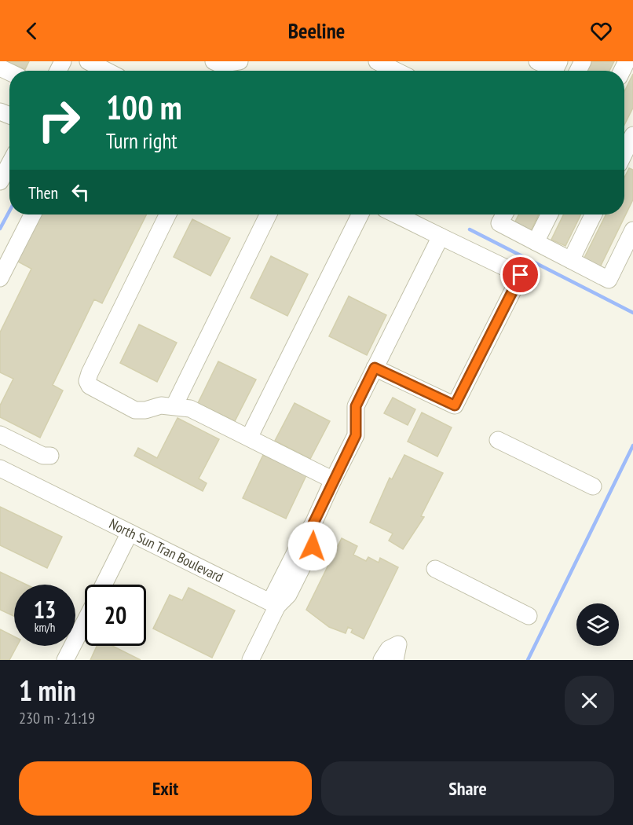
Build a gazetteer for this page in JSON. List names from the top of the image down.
{
  "streets": {
    "street": ["North Sun Tran Boulevard"]
  },
  "page": {
    "header": "Beeline",
    "turn": ["100 m", "Turn right"],
    "then": "Then",
    "speed": "13 km/h",
    "limit": "20",
    "heading": ["1 min", "230 m · 21:19"],
    "buttons": ["Exit", "Share"]
  }
}
